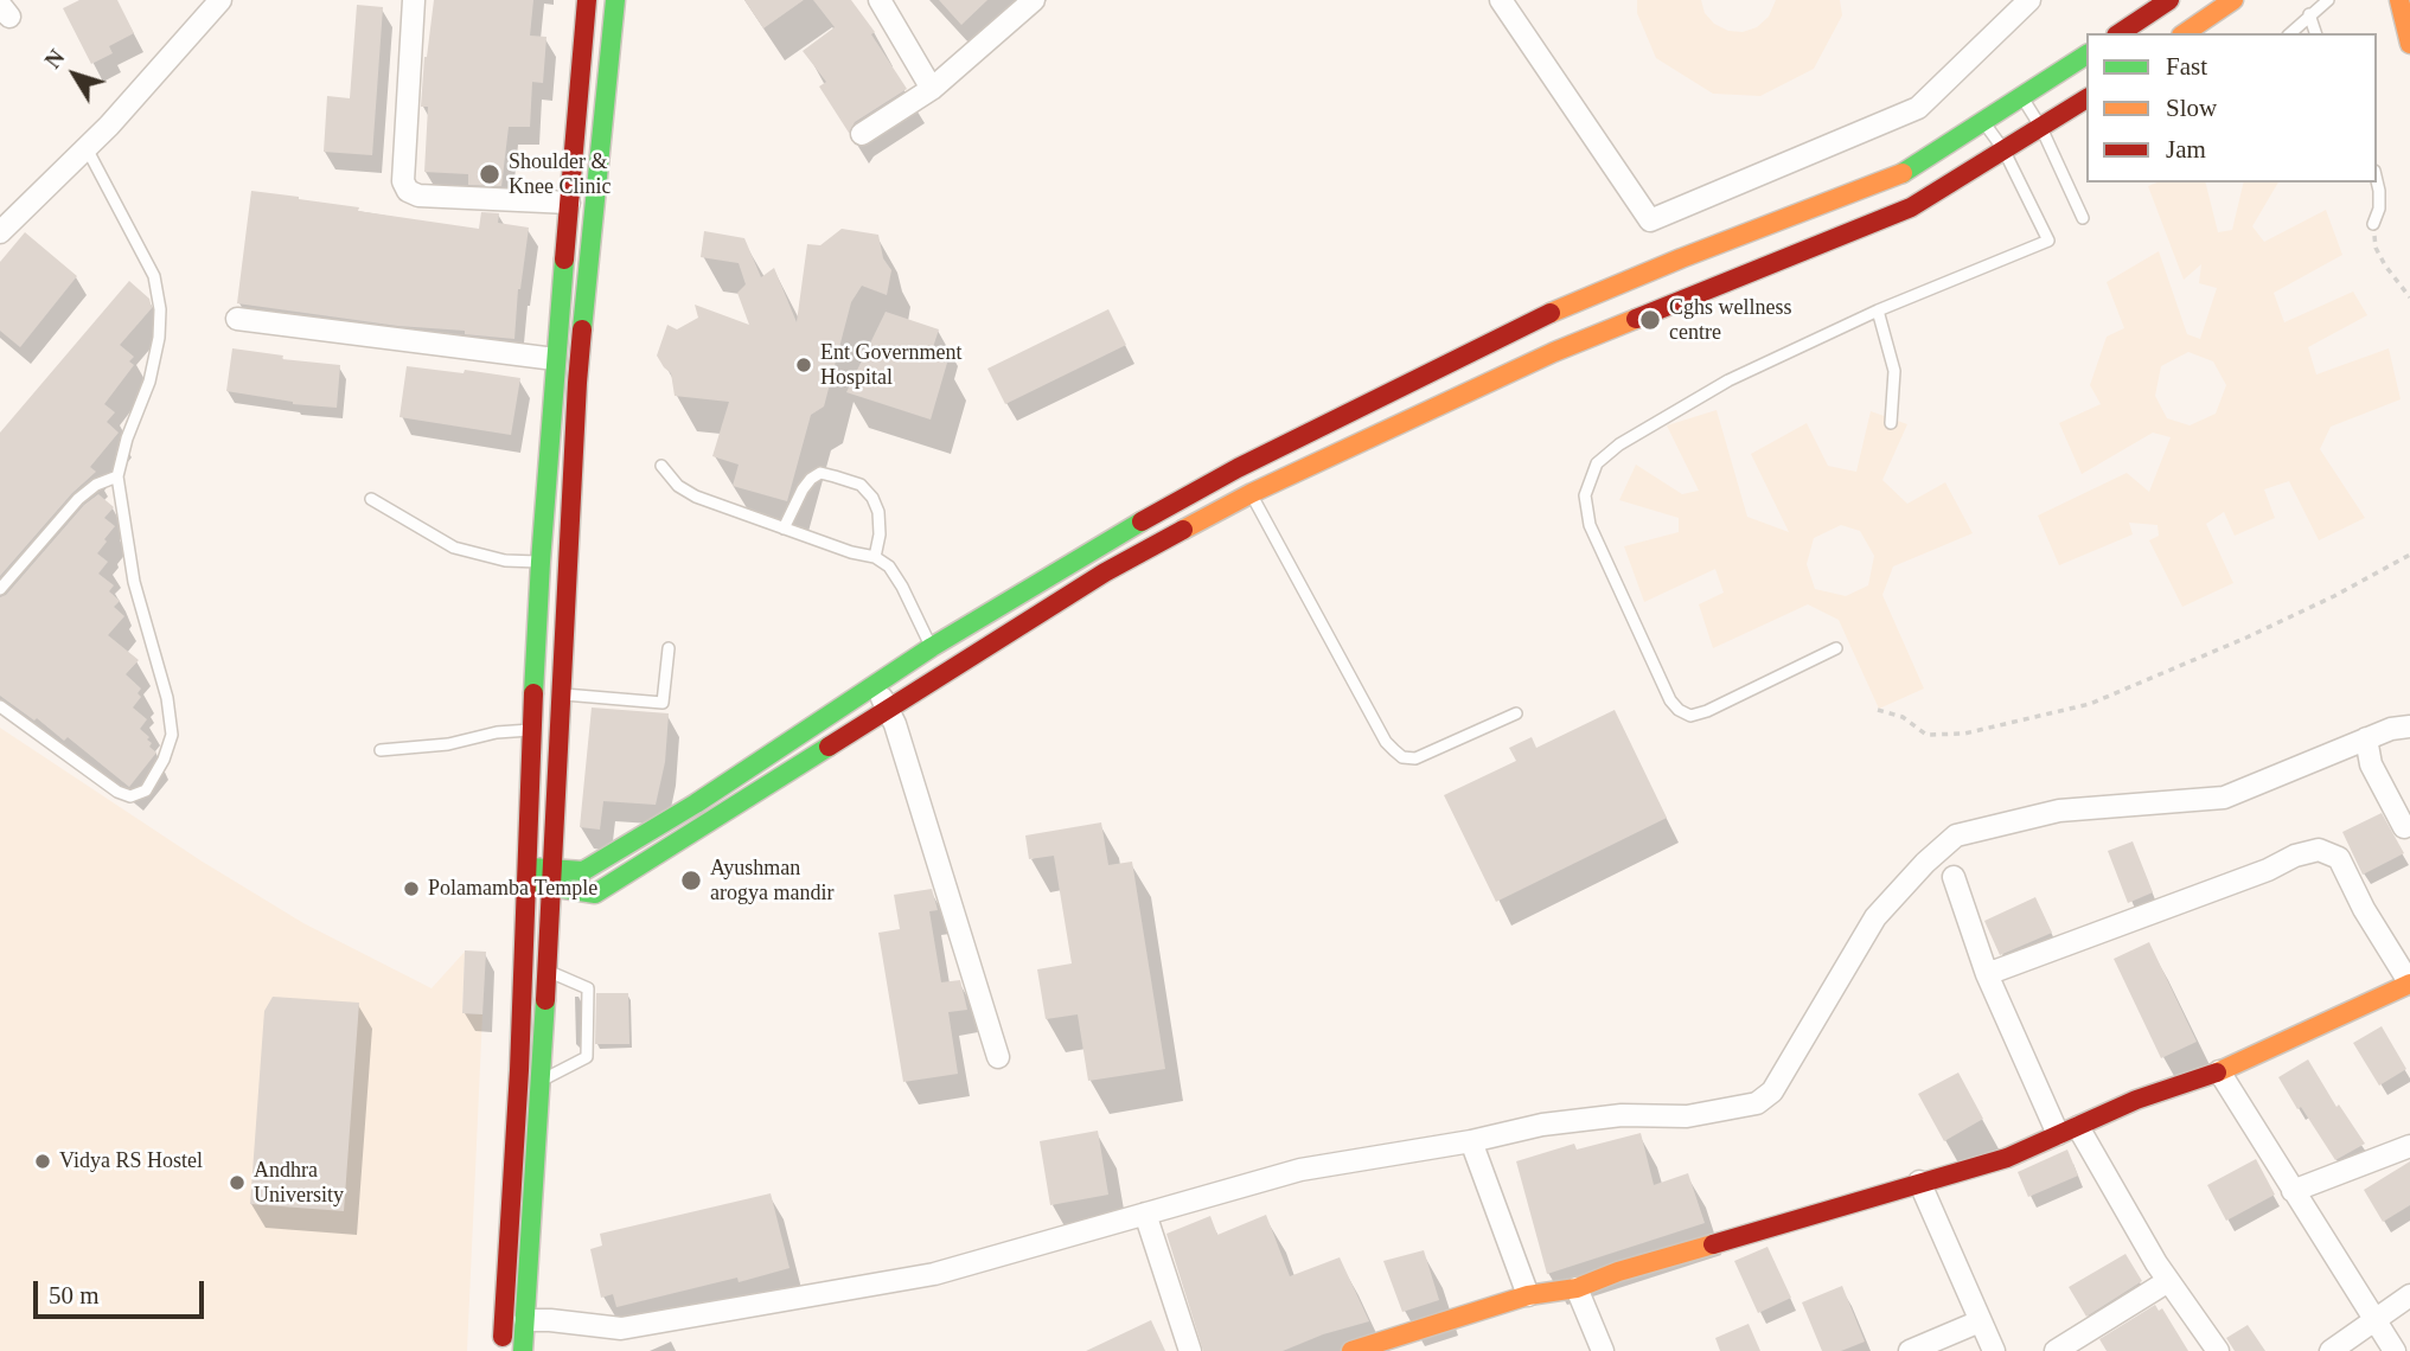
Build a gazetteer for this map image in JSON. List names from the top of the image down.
{
  "places": [
    "Shoulder & Knee Clinic",
    "Cghs wellness centre",
    "Ent Government Hospital",
    "Ayushman arogya mandir",
    "Polamamba Temple",
    "Vidya RS Hostel",
    "Andhra University"
  ],
  "legend": ["Fast", "Slow", "Jam"],
  "scale_bar": "50 m",
  "north": "top left"
}
